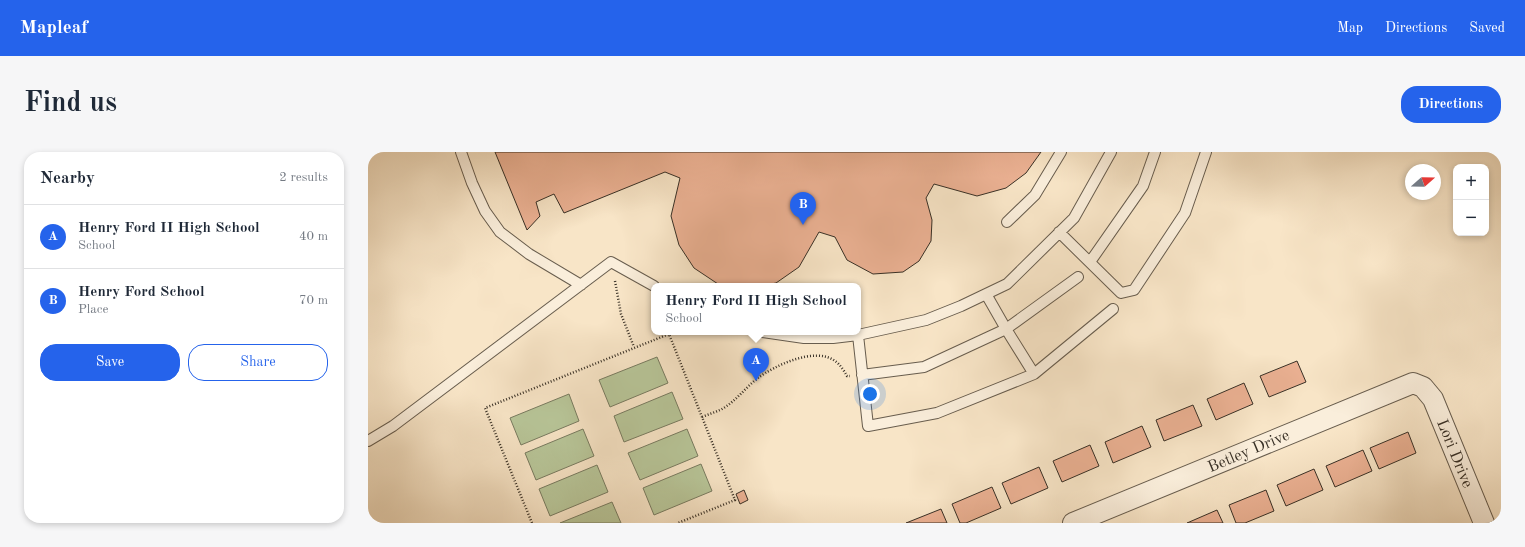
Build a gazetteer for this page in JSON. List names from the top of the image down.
{
  "streets": {
    "street": ["Betley Drive", "Lori Drive"]
  },
  "crossings": [
    ["Betley Drive", "Lori Drive"]
  ],
  "north": "right",
  "page": {
    "header": "Mapleaf",
    "nav": ["Map", "Directions", "Saved"],
    "buttons": [
      "Directions",
      ["Save", "Share"]
    ],
    "title": "Find us",
    "heading": ["Nearby", "2 results"],
    "map_buttons": ["+", "−"],
    "pins": ["B", "A"],
    "list": [
      {
        "mark": "A",
        "name": "Henry Ford II High School",
        "note": "School",
        "value": "40 m"
      },
      {
        "mark": "B",
        "name": "Henry Ford School",
        "note": "Place",
        "value": "70 m"
      }
    ],
    "popup": ["Henry Ford II High School", "School"]
  }
}
